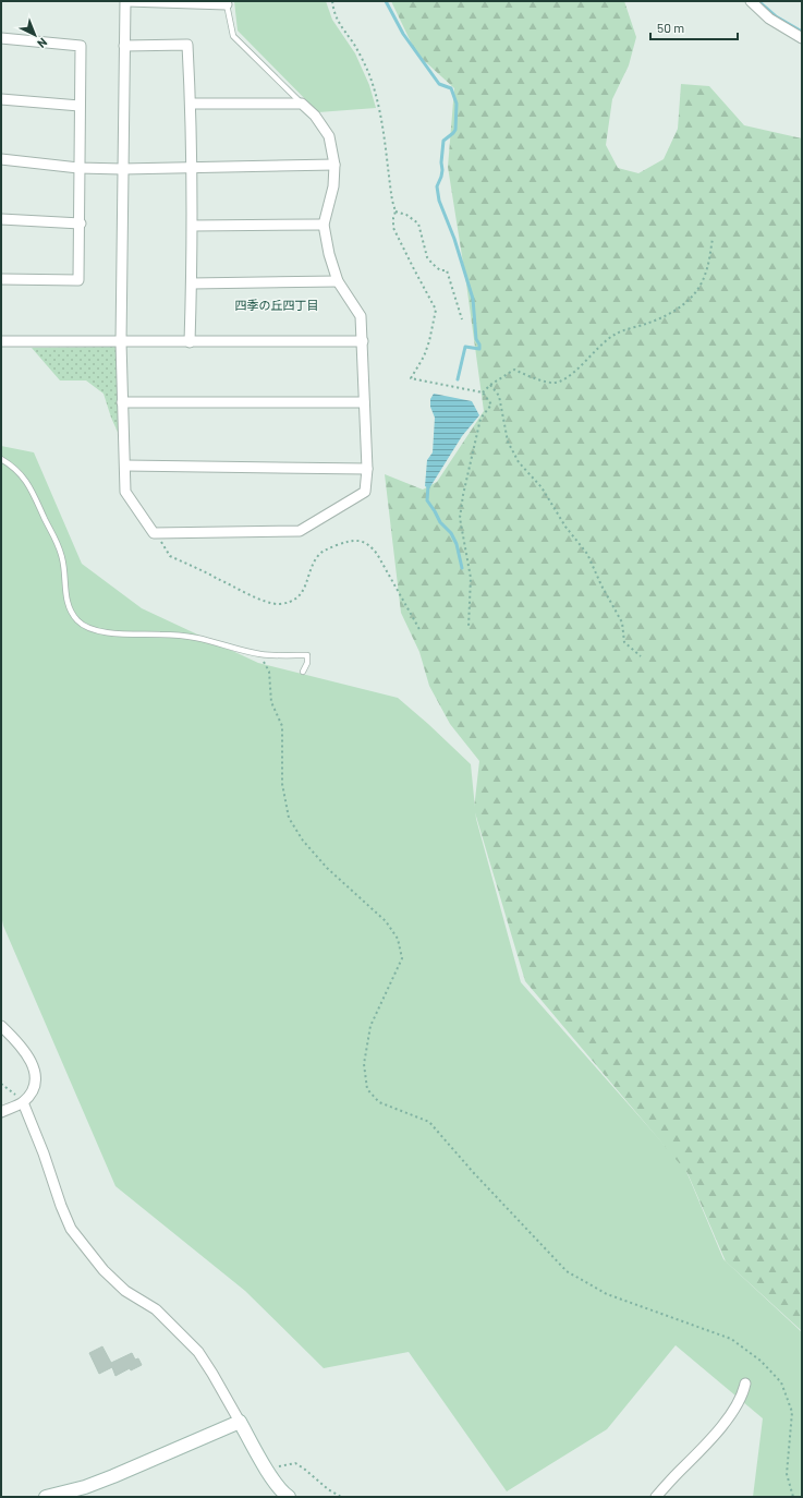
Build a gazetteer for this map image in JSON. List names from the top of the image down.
{
  "districts": ["四季の丘四丁目"],
  "scale_bar": "50 m",
  "north": "bottom right"
}
